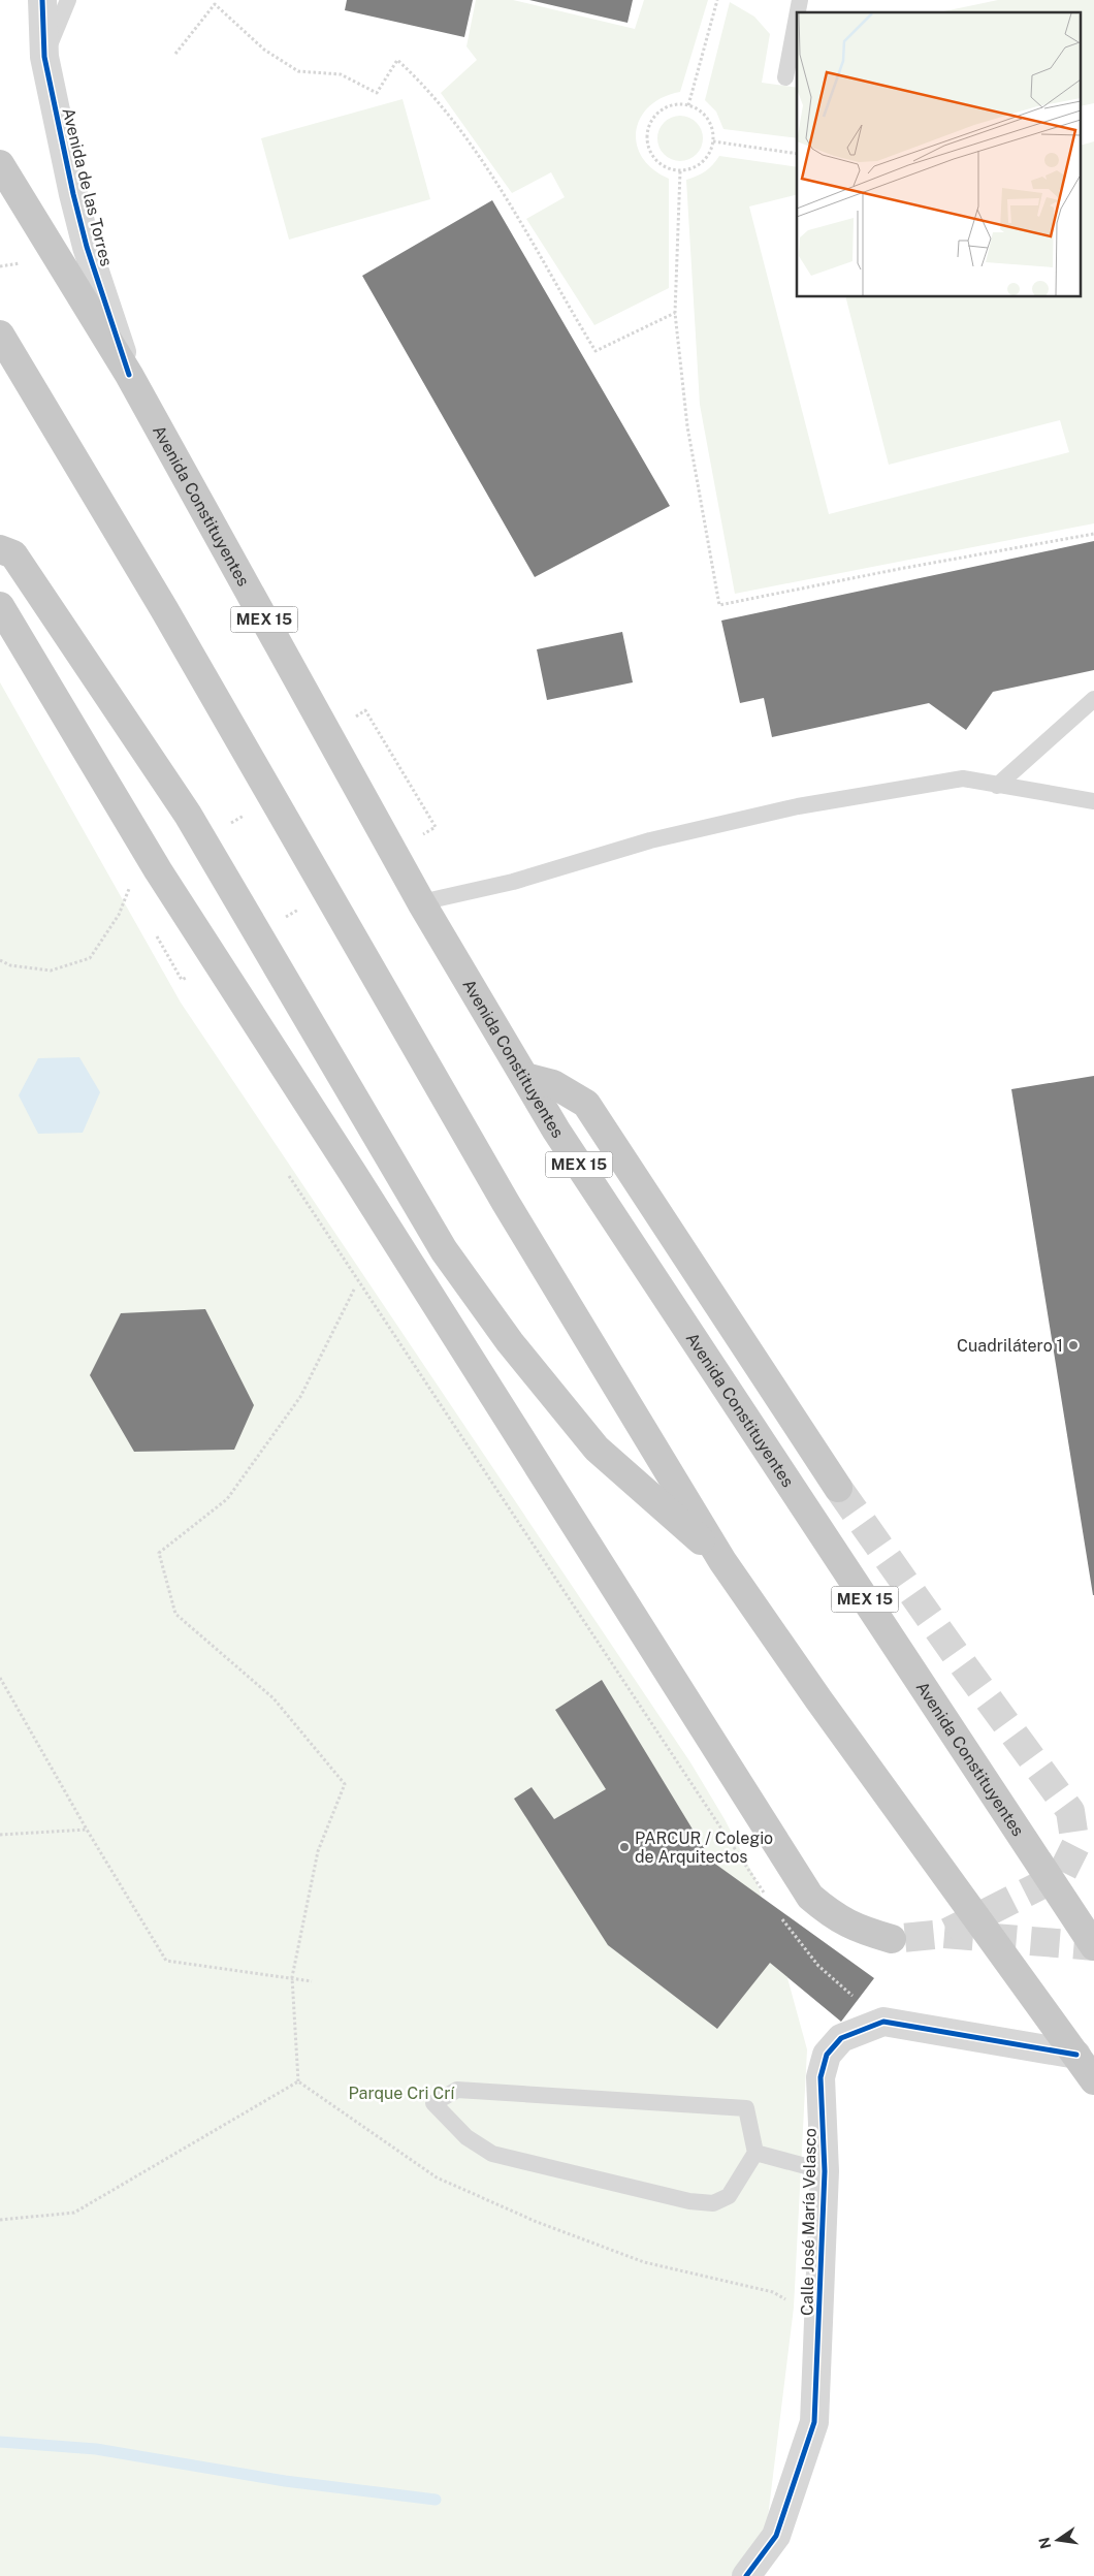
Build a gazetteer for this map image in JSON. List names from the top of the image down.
{
  "streets": {
    "highway": ["Avenida Constituyentes", "MEX 15"],
    "street": ["Avenida de las Torres", "Calle José María Velasco"]
  },
  "crossings": [
    ["Avenida de las Torres", "Avenida Constituyentes"]
  ],
  "parks": ["Parque Cri Crí"],
  "places": ["Cuadrilátero 1", "PARCUR / Colegio de Arquitectos"],
  "north": "left"
}
